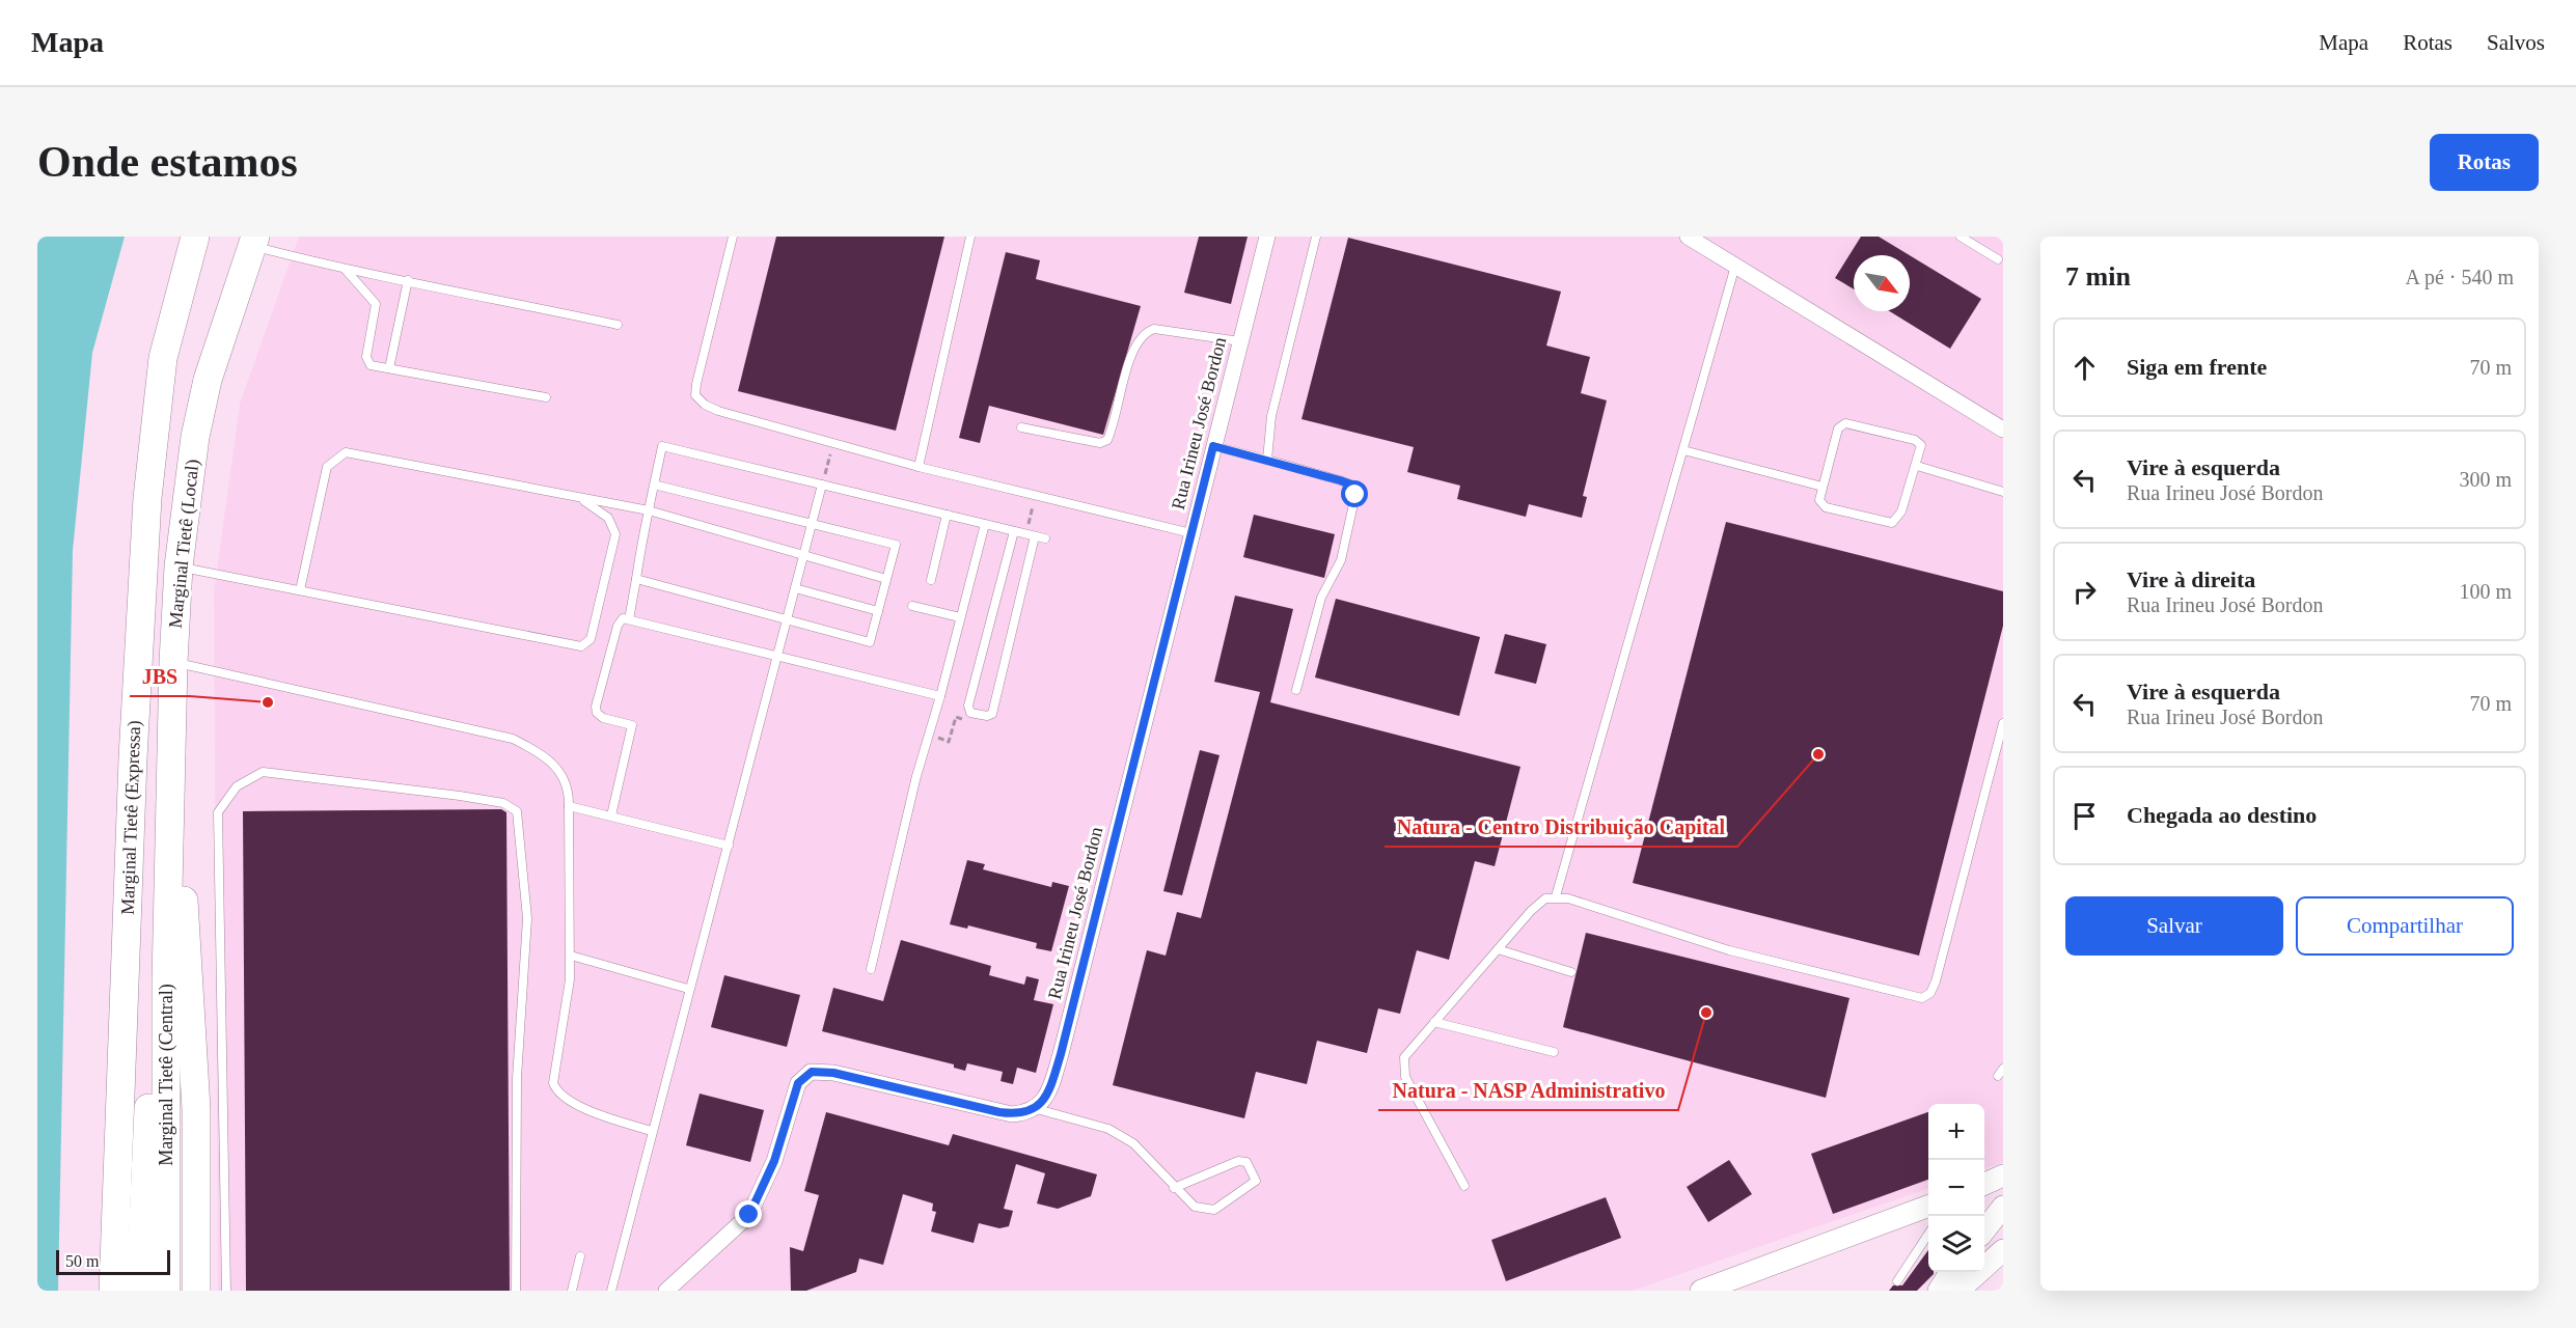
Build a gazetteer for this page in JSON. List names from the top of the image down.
{
  "streets": {
    "highway": ["Marginal Tietê (Local)", "Marginal Tietê (Expressa)", "Marginal Tietê (Central)"],
    "street": ["Rua Irineu José Bordon"]
  },
  "crossings": [
    ["Marginal Tietê (Local)", "Marginal Tietê (Central)"]
  ],
  "places": ["JBS", "Natura - Centro Distribuição Capital", "Natura - NASP Administrativo"],
  "scale_bar": "50 m",
  "north": "bottom right",
  "page": {
    "header": "Mapa",
    "nav": ["Mapa", "Rotas", "Salvos"],
    "buttons": [
      "Rotas",
      ["Salvar", "Compartilhar"]
    ],
    "title": "Onde estamos",
    "heading": ["7 min", "A pé · 540 m"],
    "list": [
      ["Siga em frente", "70 m"],
      ["Vire à esquerda", "Rua Irineu José Bordon", "300 m"],
      ["Vire à direita", "Rua Irineu José Bordon", "100 m"],
      ["Vire à esquerda", "Rua Irineu José Bordon", "70 m"],
      "Chegada ao destino"
    ],
    "map_buttons": ["+", "−"],
    "scale": "50 m"
  }
}
